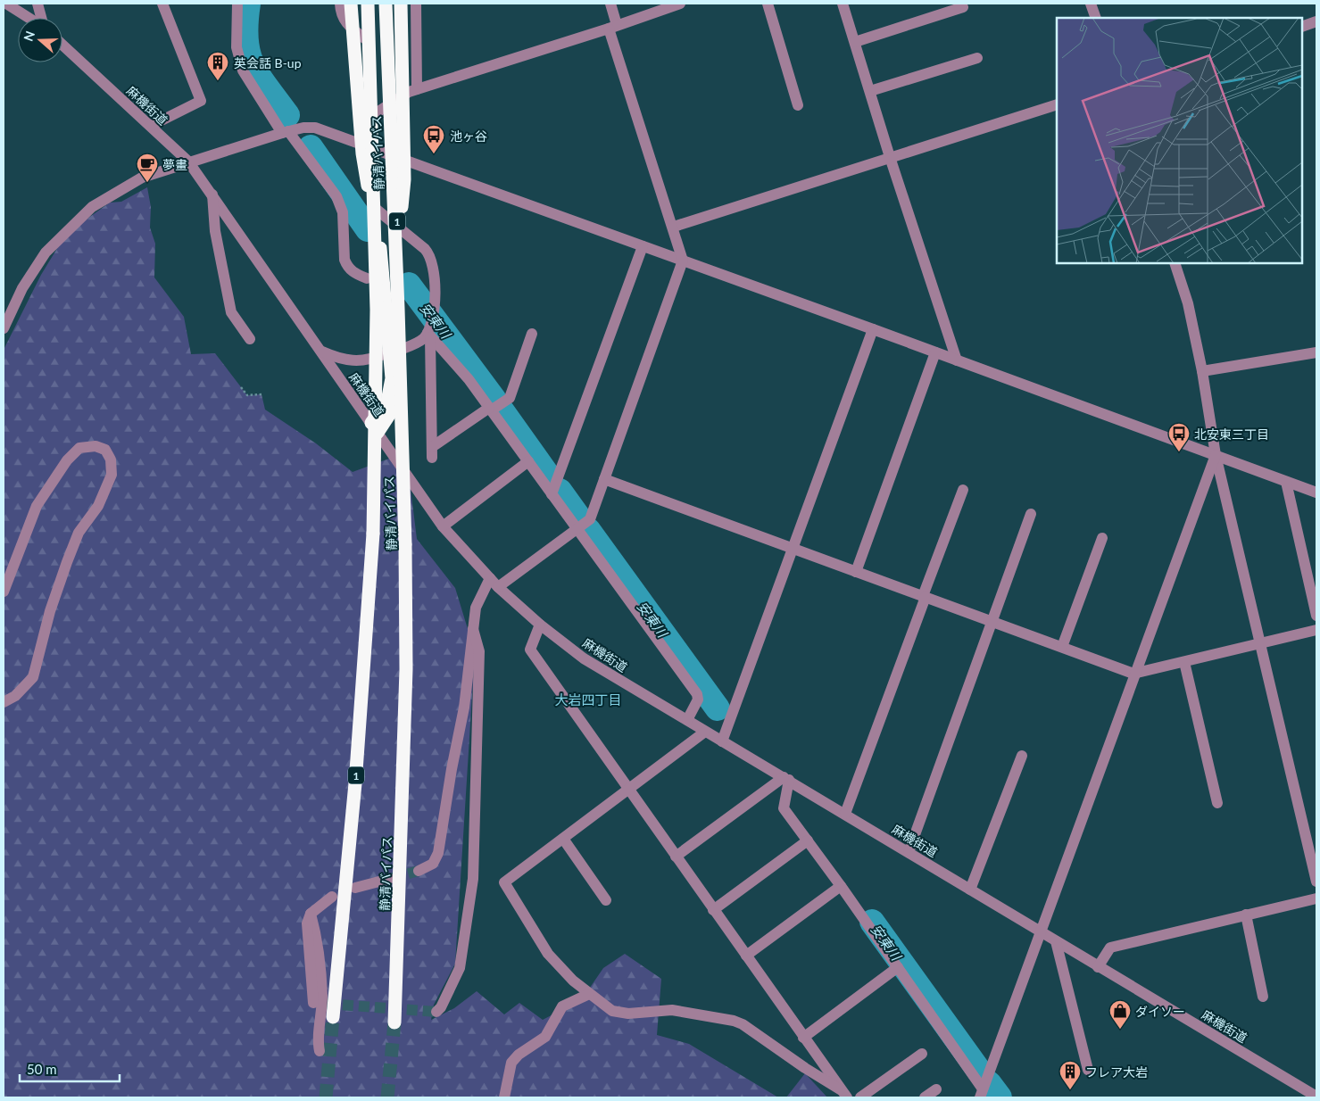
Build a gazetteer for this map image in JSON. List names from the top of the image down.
{
  "streets": {
    "highway": ["静清バイパス", "1"],
    "street": ["麻機街道"]
  },
  "crossings": [
    ["麻機街道", "1"],
    ["静清バイパス", "1"]
  ],
  "districts": ["大岩四丁目"],
  "water": ["安東川"],
  "places": {
    "building": ["英会話 B-up", "フレア大岩"],
    "bus stop": ["池ヶ谷", "北安東三丁目"],
    "cafe": ["夢畫"],
    "shop": ["ダイソー"]
  },
  "scale_bar": "50 m",
  "north": "left"
}
